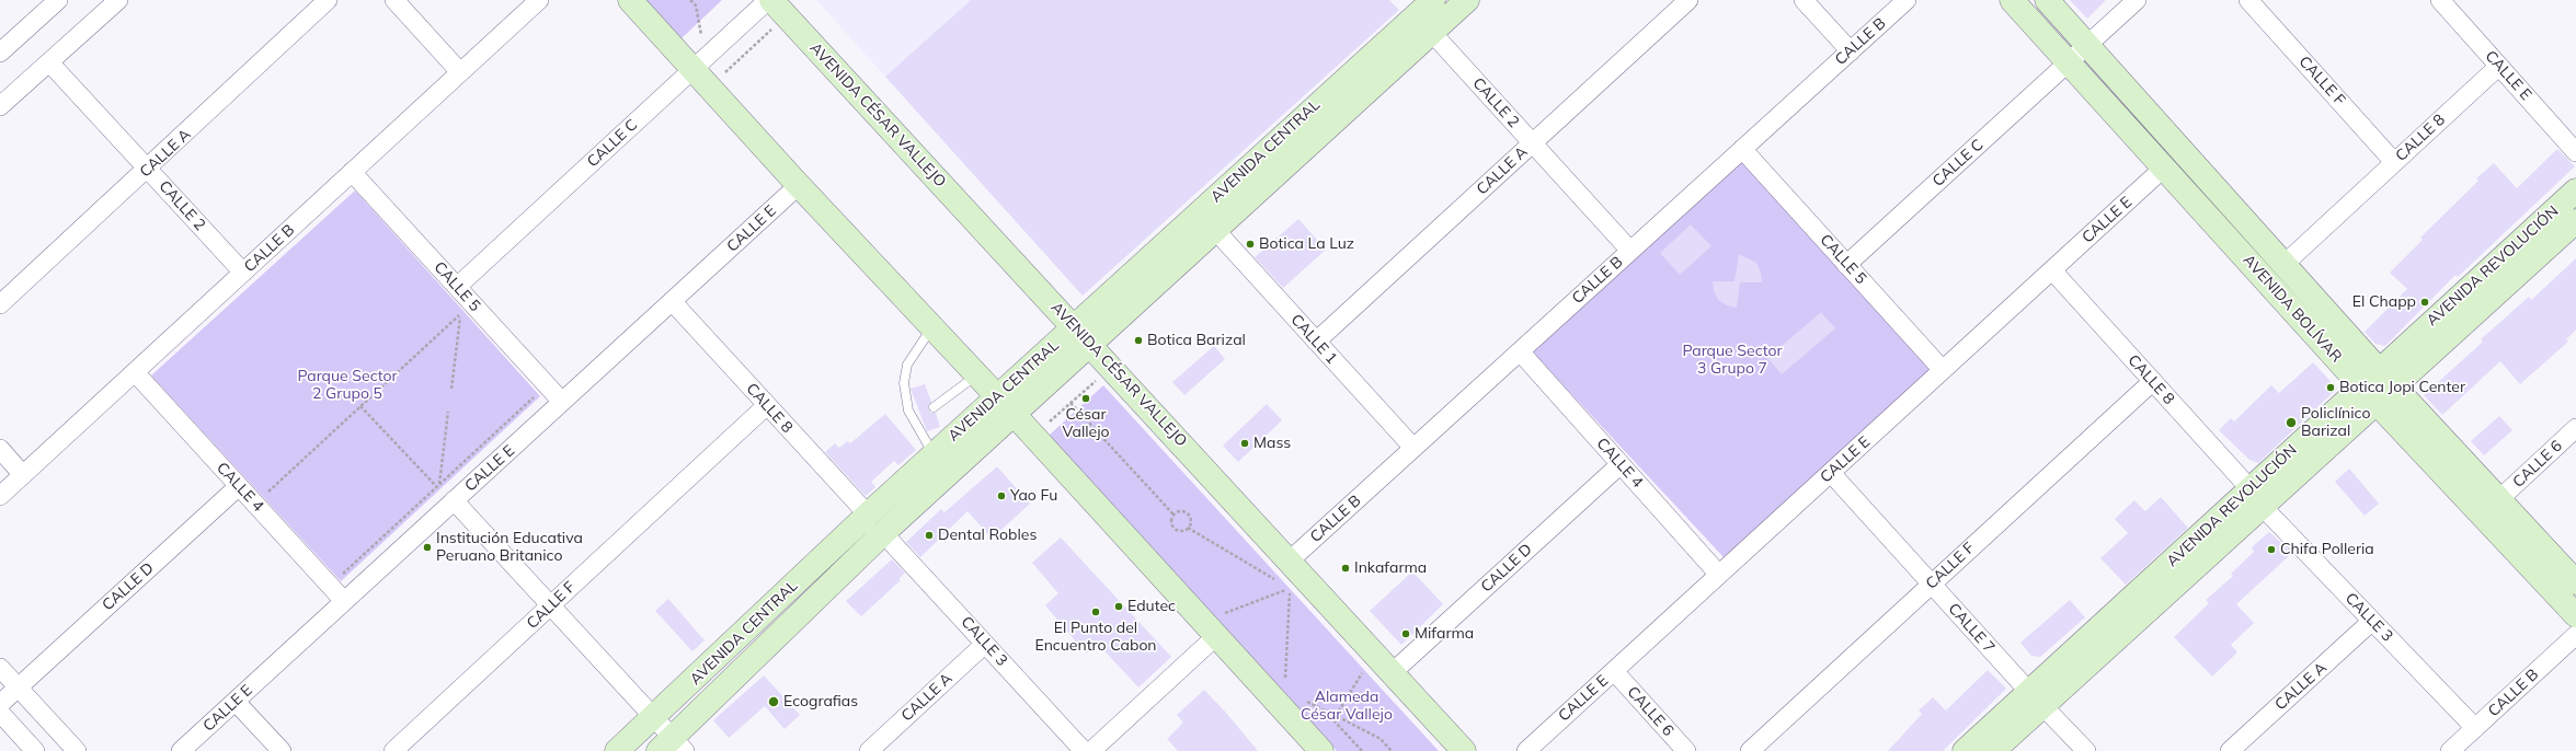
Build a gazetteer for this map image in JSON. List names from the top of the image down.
{
  "streets": {
    "street": [
      "CALLE B",
      "CALLE E",
      "CALLE F",
      "CALLE 2",
      "AVENIDA CÉSAR VALLEJO",
      "CALLE 8",
      "CALLE C",
      "AVENIDA CENTRAL",
      "CALLE A",
      "CALLE 5",
      "AVENIDA REVOLUCIÓN",
      "AVENIDA BOLÍVAR",
      "CALLE 1",
      "CALLE 4",
      "CALLE 6",
      "CALLE D",
      "CALLE 3",
      "CALLE 7"
    ]
  },
  "crossings": [
    ["CALLE B", "CALLE 2"],
    ["CALLE B", "AVENIDA CÉSAR VALLEJO"],
    ["CALLE B", "CALLE 5"],
    ["CALLE B", "CALLE 1"],
    ["CALLE B", "CALLE 4"],
    ["CALLE B", "CALLE 3"],
    ["CALLE E", "CALLE 8"],
    ["CALLE E", "CALLE 5"],
    ["CALLE E", "AVENIDA BOLÍVAR"],
    ["CALLE E", "CALLE 4"],
    ["CALLE E", "CALLE 6"],
    ["CALLE E", "CALLE 7"],
    ["CALLE F", "CALLE 8"],
    ["CALLE F", "CALLE 7"],
    ["CALLE 2", "AVENIDA CENTRAL"],
    ["CALLE 2", "CALLE A"],
    ["AVENIDA CÉSAR VALLEJO", "CALLE C"],
    ["AVENIDA CÉSAR VALLEJO", "AVENIDA CENTRAL"],
    ["AVENIDA CÉSAR VALLEJO", "CALLE D"],
    ["CALLE 8", "AVENIDA CENTRAL"],
    ["CALLE 8", "AVENIDA REVOLUCIÓN"],
    ["CALLE 8", "AVENIDA BOLÍVAR"],
    ["CALLE 8", "CALLE 3"],
    ["CALLE C", "CALLE 5"],
    ["CALLE C", "AVENIDA BOLÍVAR"],
    ["AVENIDA CENTRAL", "CALLE 1"],
    ["AVENIDA CENTRAL", "CALLE 3"],
    ["CALLE A", "CALLE 1"],
    ["CALLE A", "CALLE 3"],
    ["AVENIDA REVOLUCIÓN", "AVENIDA BOLÍVAR"],
    ["AVENIDA REVOLUCIÓN", "CALLE 3"],
    ["AVENIDA REVOLUCIÓN", "CALLE 7"],
    ["AVENIDA BOLÍVAR", "CALLE 6"],
    ["CALLE 4", "CALLE D"]
  ],
  "parks": ["Parque Sector 3 Grupo 7", "Parque Sector 2 Grupo 5", "Alameda César Vallejo"],
  "places": [
    "Botica La Luz",
    "El Chapp",
    "Botica Barizal",
    "Botica Jopi Center",
    "César Vallejo",
    "Policlínico Barizal",
    "Mass",
    "Yao Fu",
    "Dental Robles",
    "Institución Educativa Peruano Britanico",
    "Chifa Polleria",
    "Inkafarma",
    "Edutec",
    "El Punto del Encuentro Cabon",
    "Mifarma",
    "Ecografias"
  ]
}
